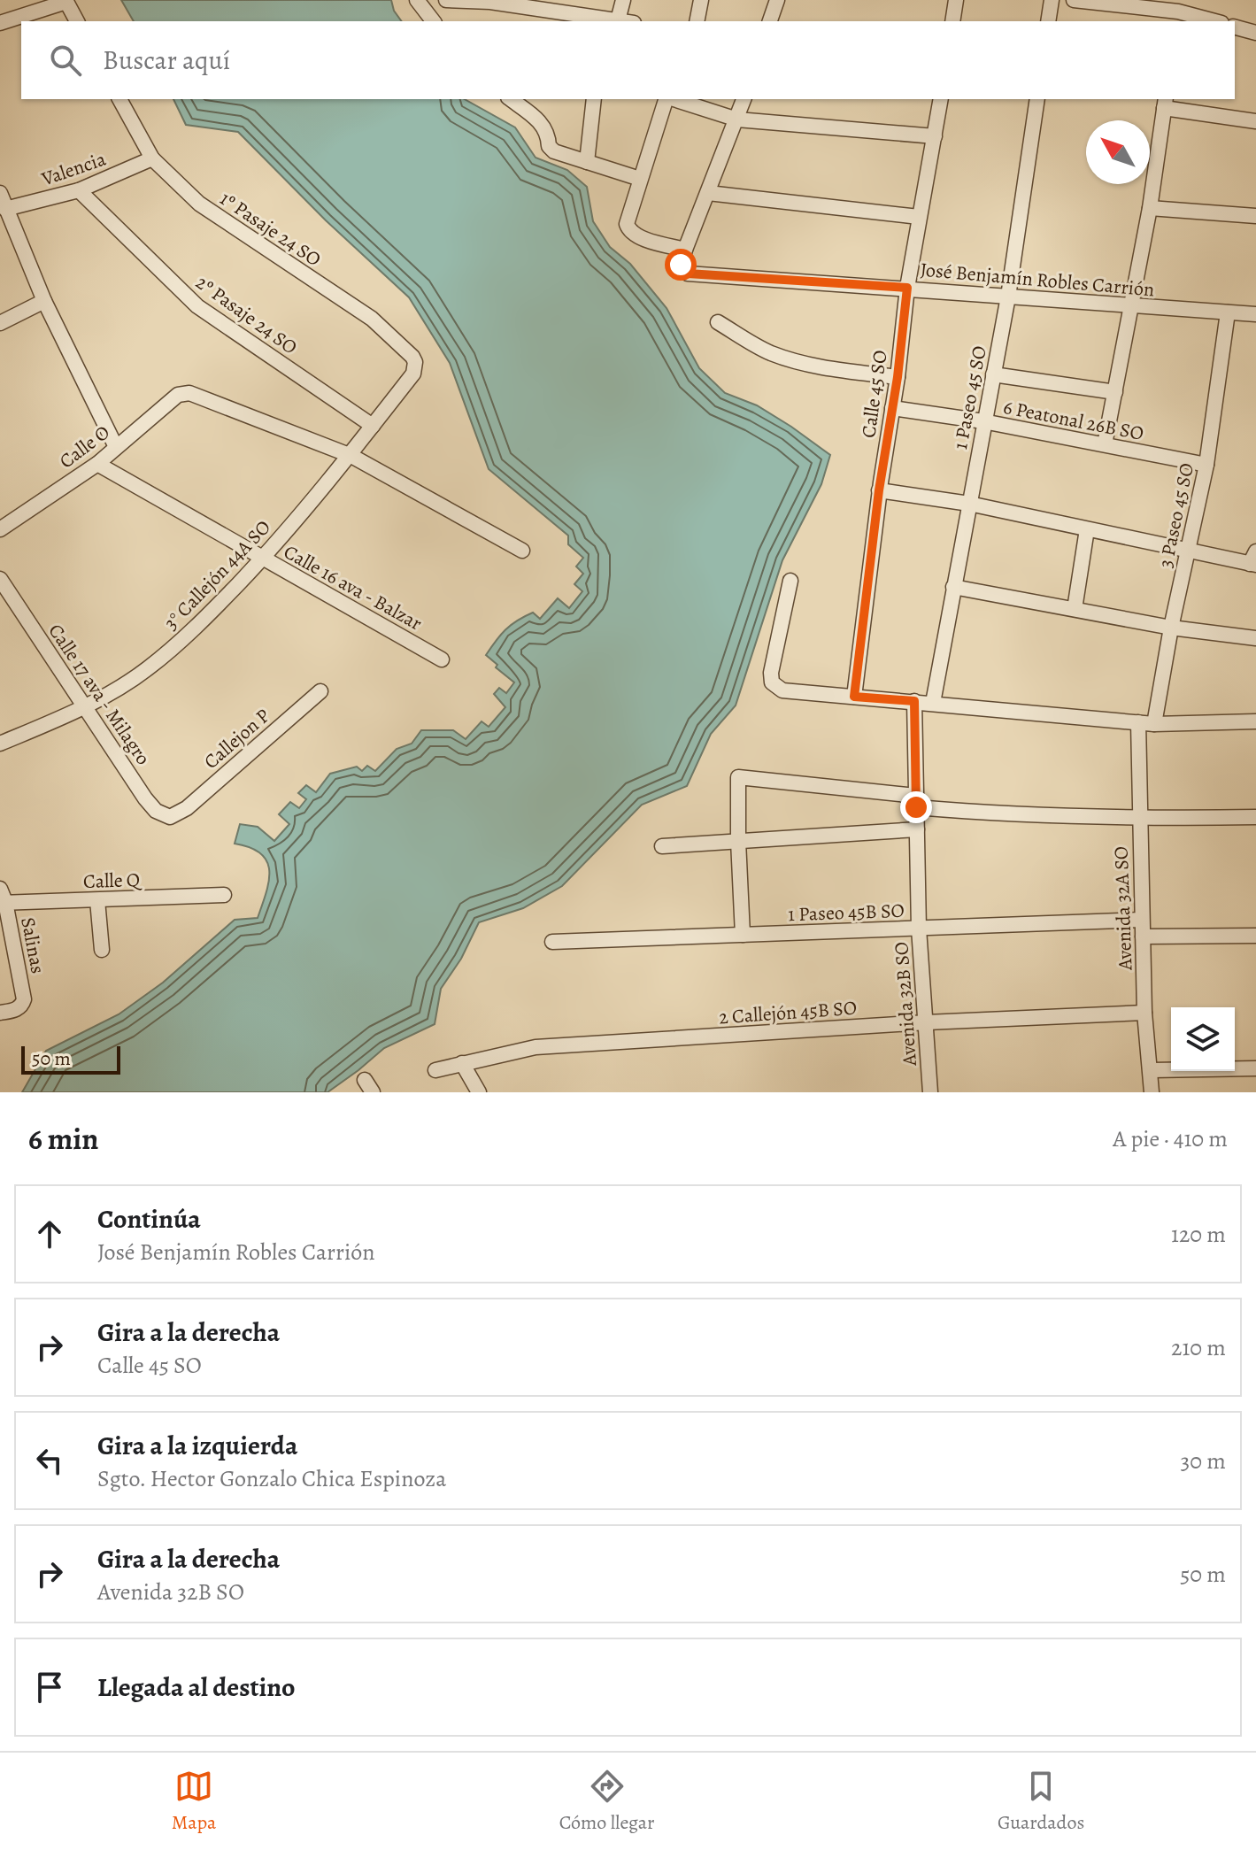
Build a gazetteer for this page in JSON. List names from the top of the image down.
{
  "streets": {
    "street": [
      "Valencia",
      "1º Pasaje 24 SO",
      "José Benjamín Robles Carrión",
      "2º Pasaje 24 SO",
      "Calle 45 SO",
      "1 Paseo 45 SO",
      "6 Peatonal 26B SO",
      "Calle O",
      "3 Paseo 45 SO",
      "3° Callejón 44A SO",
      "Calle 16 ava - Balzar",
      "Calle 17 ava - Milagro",
      "Callejon P",
      "Calle Q",
      "Avenida 32A SO",
      "1 Paseo 45B SO",
      "Salinas",
      "Avenida 32B SO",
      "2 Callejón 45B SO"
    ]
  },
  "crossings": [
    ["Valencia", "1º Pasaje 24 SO"],
    ["Valencia", "2º Pasaje 24 SO"],
    ["1º Pasaje 24 SO", "3° Callejón 44A SO"],
    ["José Benjamín Robles Carrión", "Calle 45 SO"],
    ["José Benjamín Robles Carrión", "1 Paseo 45 SO"],
    ["José Benjamín Robles Carrión", "3 Paseo 45 SO"],
    ["2º Pasaje 24 SO", "3° Callejón 44A SO"],
    ["Calle 45 SO", "6 Peatonal 26B SO"],
    ["1 Paseo 45 SO", "6 Peatonal 26B SO"],
    ["6 Peatonal 26B SO", "3 Paseo 45 SO"],
    ["Calle O", "3° Callejón 44A SO"],
    ["Calle O", "Calle 16 ava - Balzar"],
    ["3° Callejón 44A SO", "Calle 16 ava - Balzar"],
    ["3° Callejón 44A SO", "Calle 17 ava - Milagro"],
    ["Calle 17 ava - Milagro", "Callejon P"],
    ["Calle Q", "Salinas"],
    ["Avenida 32A SO", "1 Paseo 45B SO"],
    ["Avenida 32A SO", "2 Callejón 45B SO"],
    ["1 Paseo 45B SO", "Avenida 32B SO"],
    ["Avenida 32B SO", "2 Callejón 45B SO"]
  ],
  "scale_bar": "50 m",
  "north": "top left",
  "page": {
    "search": "Buscar aquí",
    "scale": "50 m",
    "heading": ["6 min", "A pie · 410 m"],
    "list": [
      ["Continúa", "José Benjamín Robles Carrión", "120 m"],
      ["Gira a la derecha", "Calle 45 SO", "210 m"],
      ["Gira a la izquierda", "Sgto. Hector Gonzalo Chica Espinoza", "30 m"],
      ["Gira a la derecha", "Avenida 32B SO", "50 m"],
      "Llegada al destino"
    ],
    "nav": ["Mapa", "Cómo llegar", "Guardados"]
  }
}
